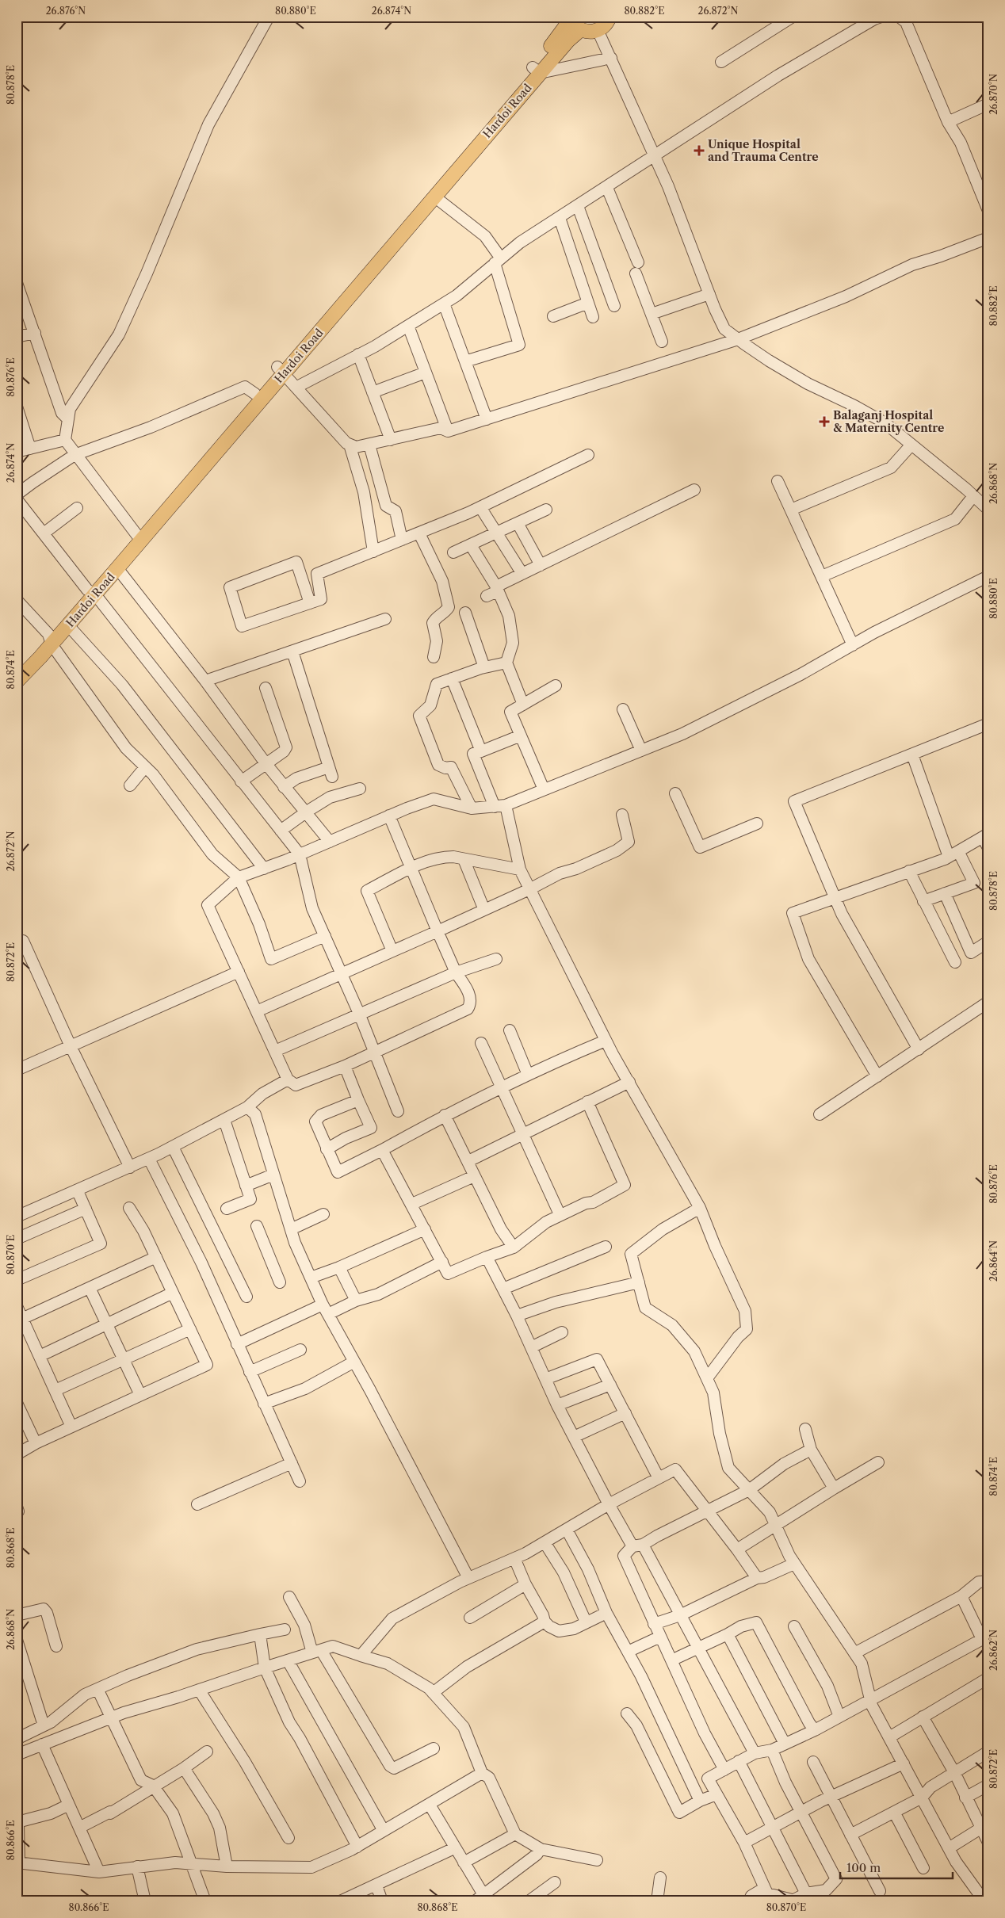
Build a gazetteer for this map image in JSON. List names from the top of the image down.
{
  "streets": {
    "main road": ["Hardoi Road"]
  },
  "places": {
    "health": ["Unique Hospital and Trauma Centre", "Balaganj Hospital & Maternity Centre"]
  },
  "scale_bar": "100 m",
  "coordinates": [
    "26.876°N",
    "80.880°E",
    "26.874°N",
    "80.882°E",
    "26.872°N",
    "80.878°E",
    "26.870°N",
    "80.876°E",
    "26.868°N",
    "80.874°E",
    "80.872°E",
    "80.870°E",
    "26.864°N",
    "80.868°E",
    "26.862°N",
    "80.866°E"
  ]
}
